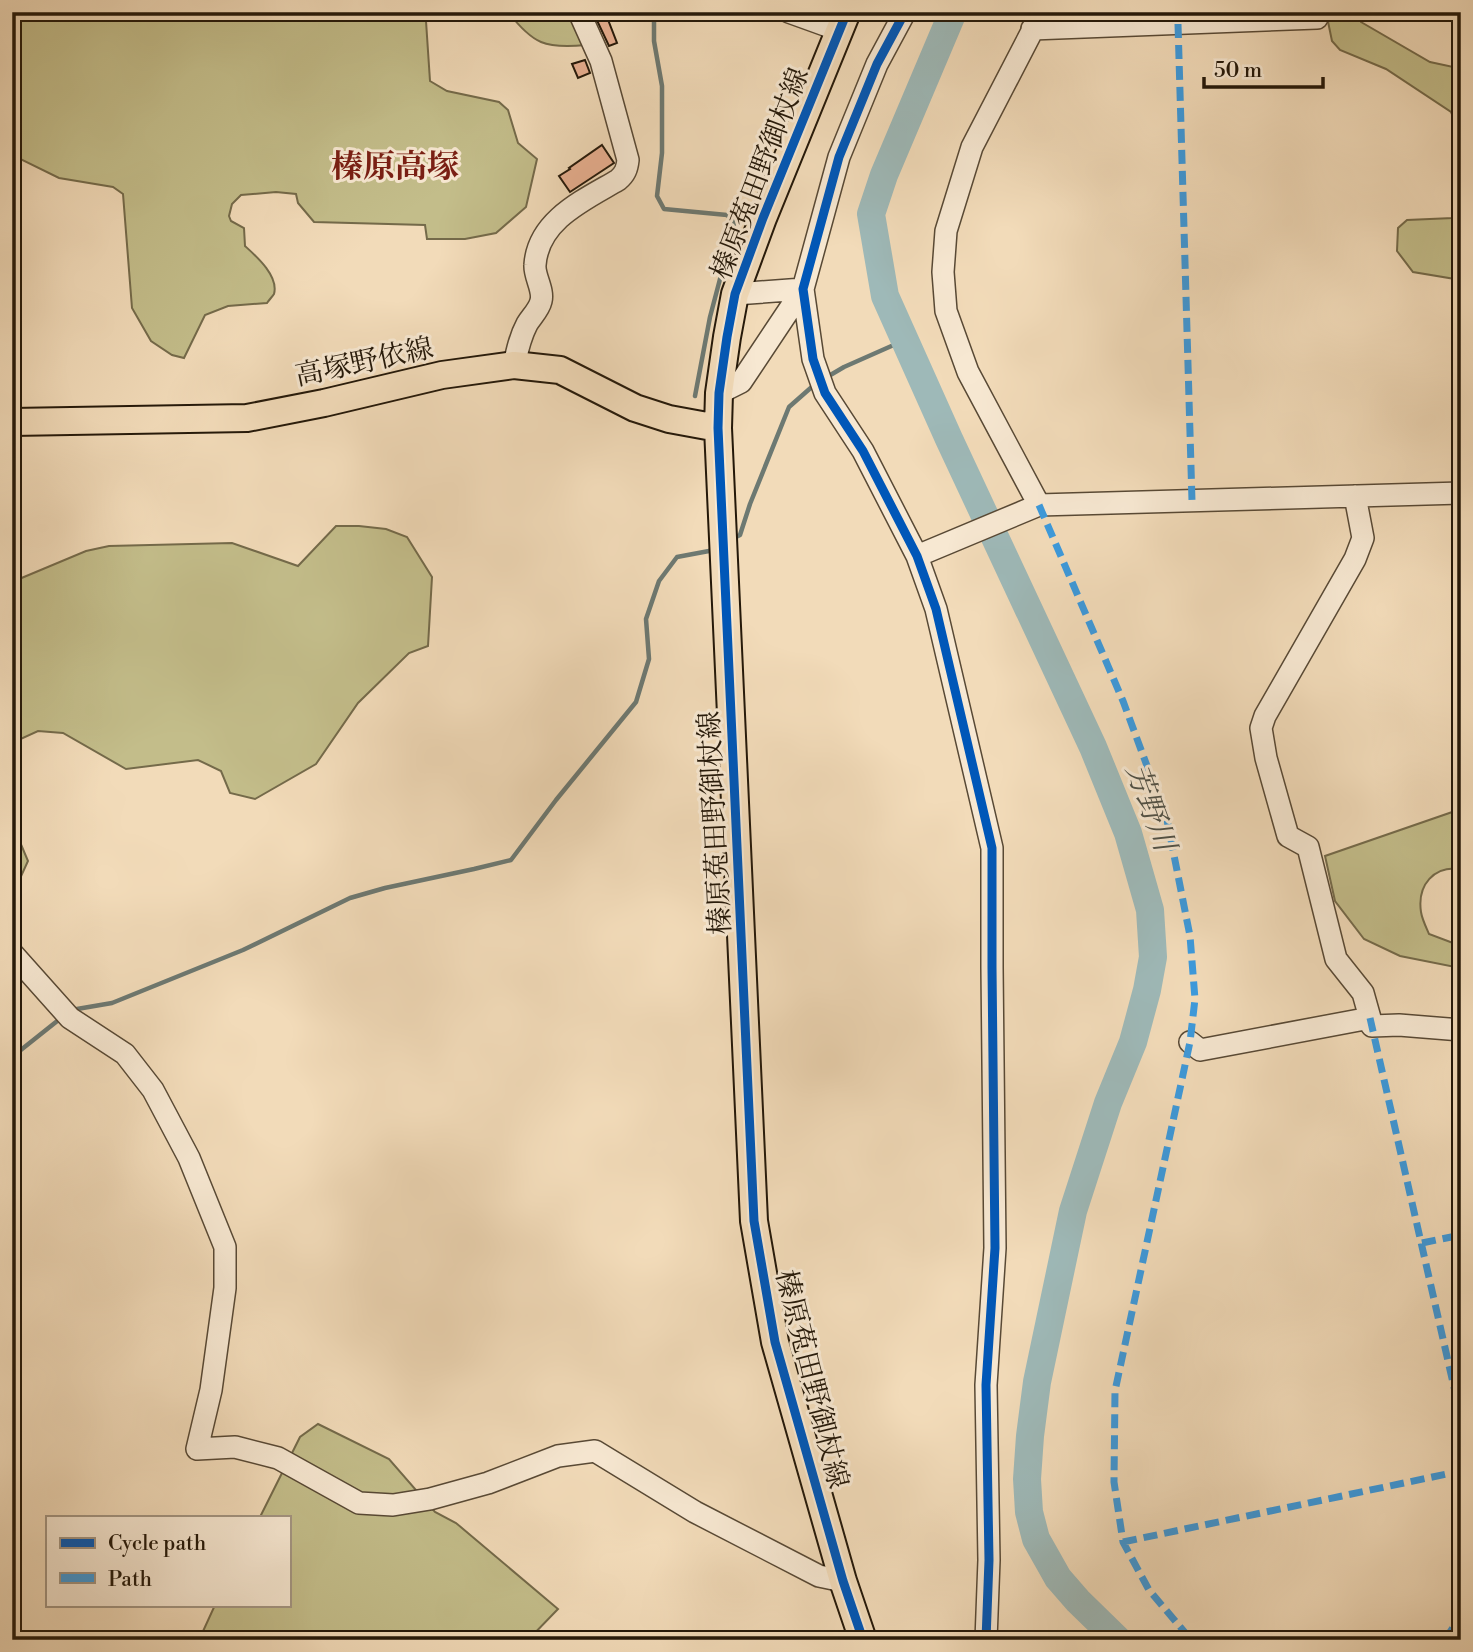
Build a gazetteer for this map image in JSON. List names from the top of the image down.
{
  "streets": {
    "main road": ["榛原菟田野御杖線", "高塚野依線"]
  },
  "crossings": [
    ["榛原菟田野御杖線", "高塚野依線"]
  ],
  "districts": ["榛原高塚"],
  "water": ["芳野川"],
  "legend": ["Cycle path", "Path"],
  "scale_bar": "50 m"
}
